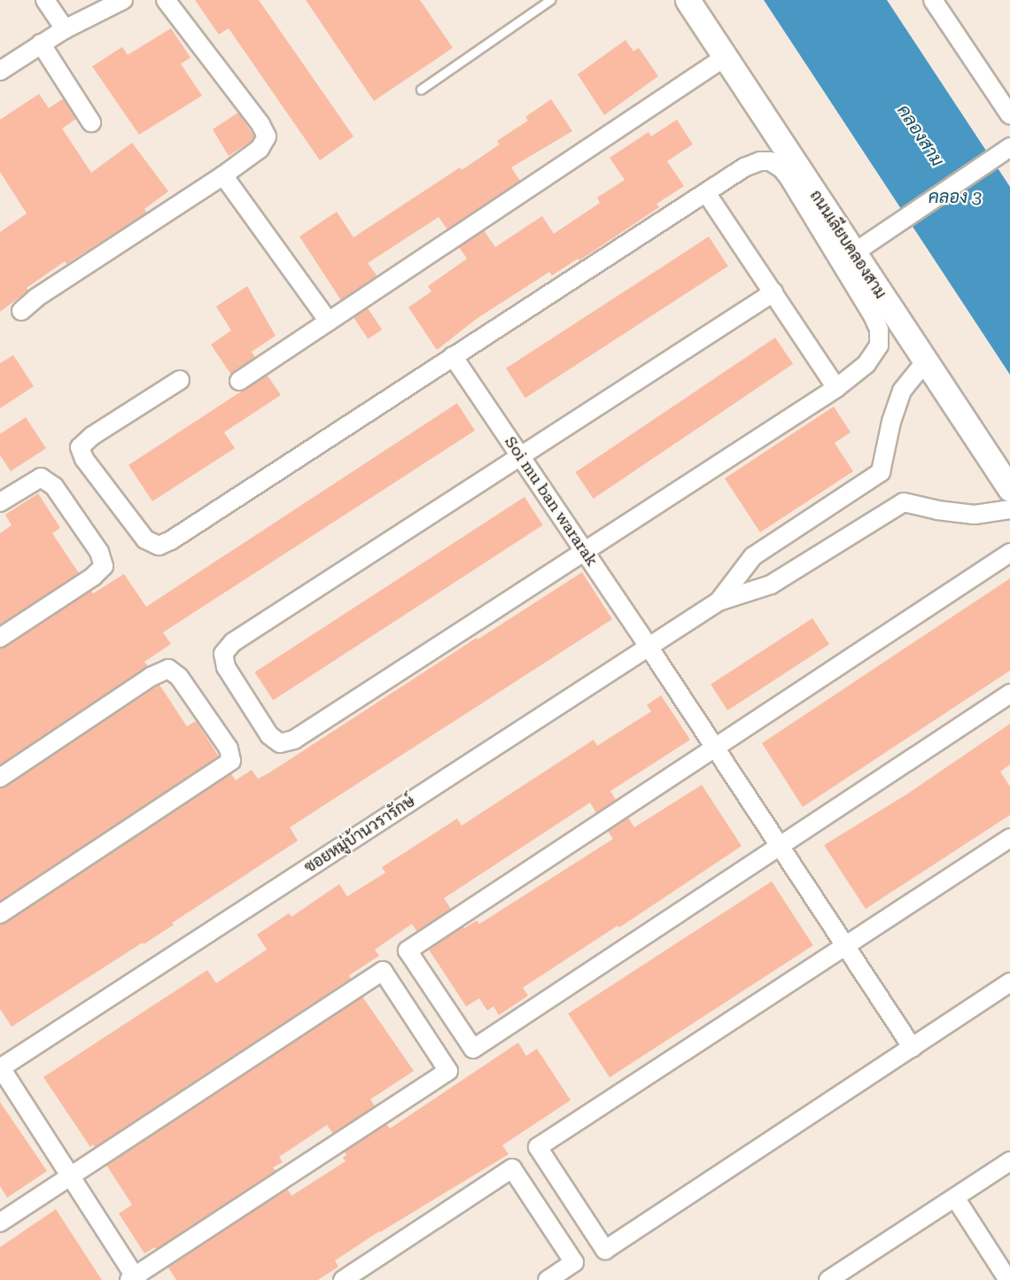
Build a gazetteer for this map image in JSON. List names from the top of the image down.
{
  "streets": {
    "main road": ["ถนนเลียบคลองสาม"],
    "street": ["Soi mu ban wararak", "ซอยหมู่บ้านวรารักษ์"]
  },
  "crossings": [
    ["Soi mu ban wararak", "ซอยหมู่บ้านวรารักษ์"]
  ],
  "water": ["คลองสาม", "คลอง 3"]
}
